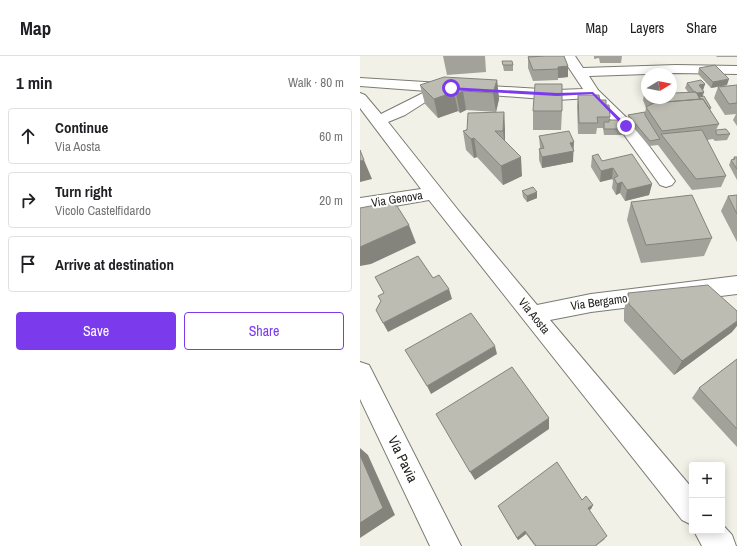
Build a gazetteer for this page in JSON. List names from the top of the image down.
{
  "streets": {
    "street": [
      "Via Genova",
      "Via Bergamo",
      "Via Aosta",
      "Via Pavia"
    ]
  },
  "crossings": [
    ["Via Genova", "Via Aosta"],
    ["Via Bergamo", "Via Aosta"]
  ],
  "north": "right",
  "page": {
    "header": "Map",
    "nav": ["Map", "Layers", "Share"],
    "heading": ["1 min", "Walk · 80 m"],
    "list": [
      ["Continue", "Via Aosta", "60 m"],
      ["Turn right", "Vicolo Castelfidardo", "20 m"],
      "Arrive at destination"
    ],
    "buttons": ["Save", "Share"],
    "map_buttons": ["+", "−"]
  }
}
